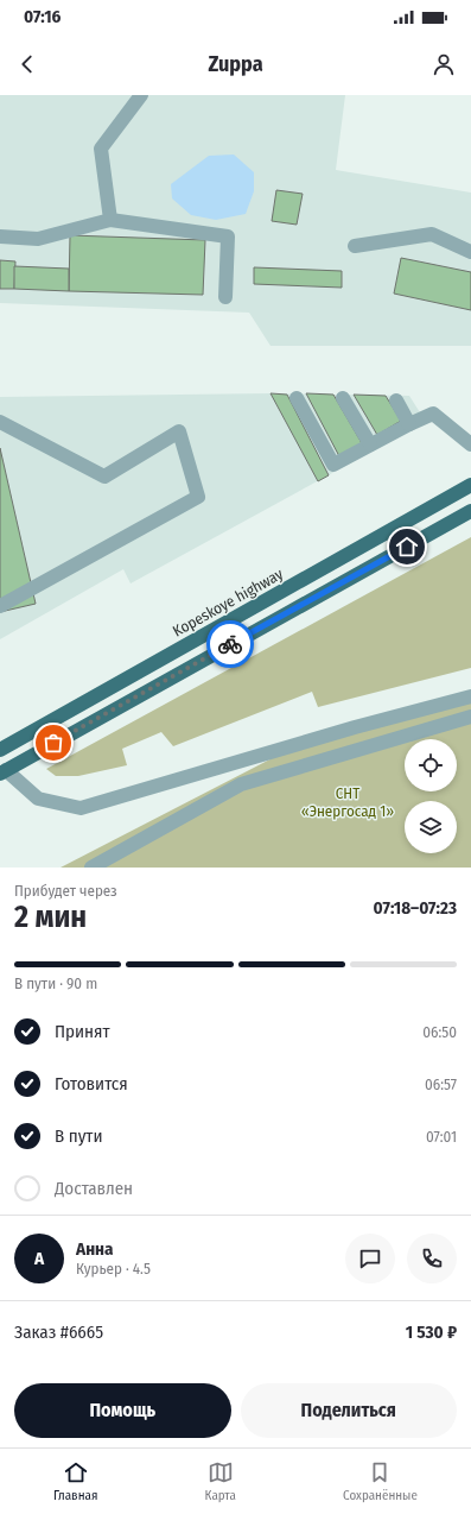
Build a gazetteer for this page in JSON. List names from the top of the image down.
{
  "streets": {
    "main road": ["Kopeskoye highway"]
  },
  "parks": ["СНТ «Энергосад 1»"],
  "page": {
    "status": "07:16",
    "header": "Zuppa",
    "heading": ["2 мин", "Прибудет через", "07:18–07:23"],
    "panel": [
      "Анна",
      "Курьер · 4.5",
      "Заказ #6665",
      "1 530 ₽"
    ],
    "bar": "В пути · 90 m",
    "list": [
      ["Принят", "06:50"],
      ["Готовится", "06:57"],
      ["В пути", "07:01"],
      "Доставлен"
    ],
    "round": "А",
    "buttons": ["Помощь", "Поделиться"],
    "tabs": ["Главная", "Карта", "Сохранённые"]
  }
}
